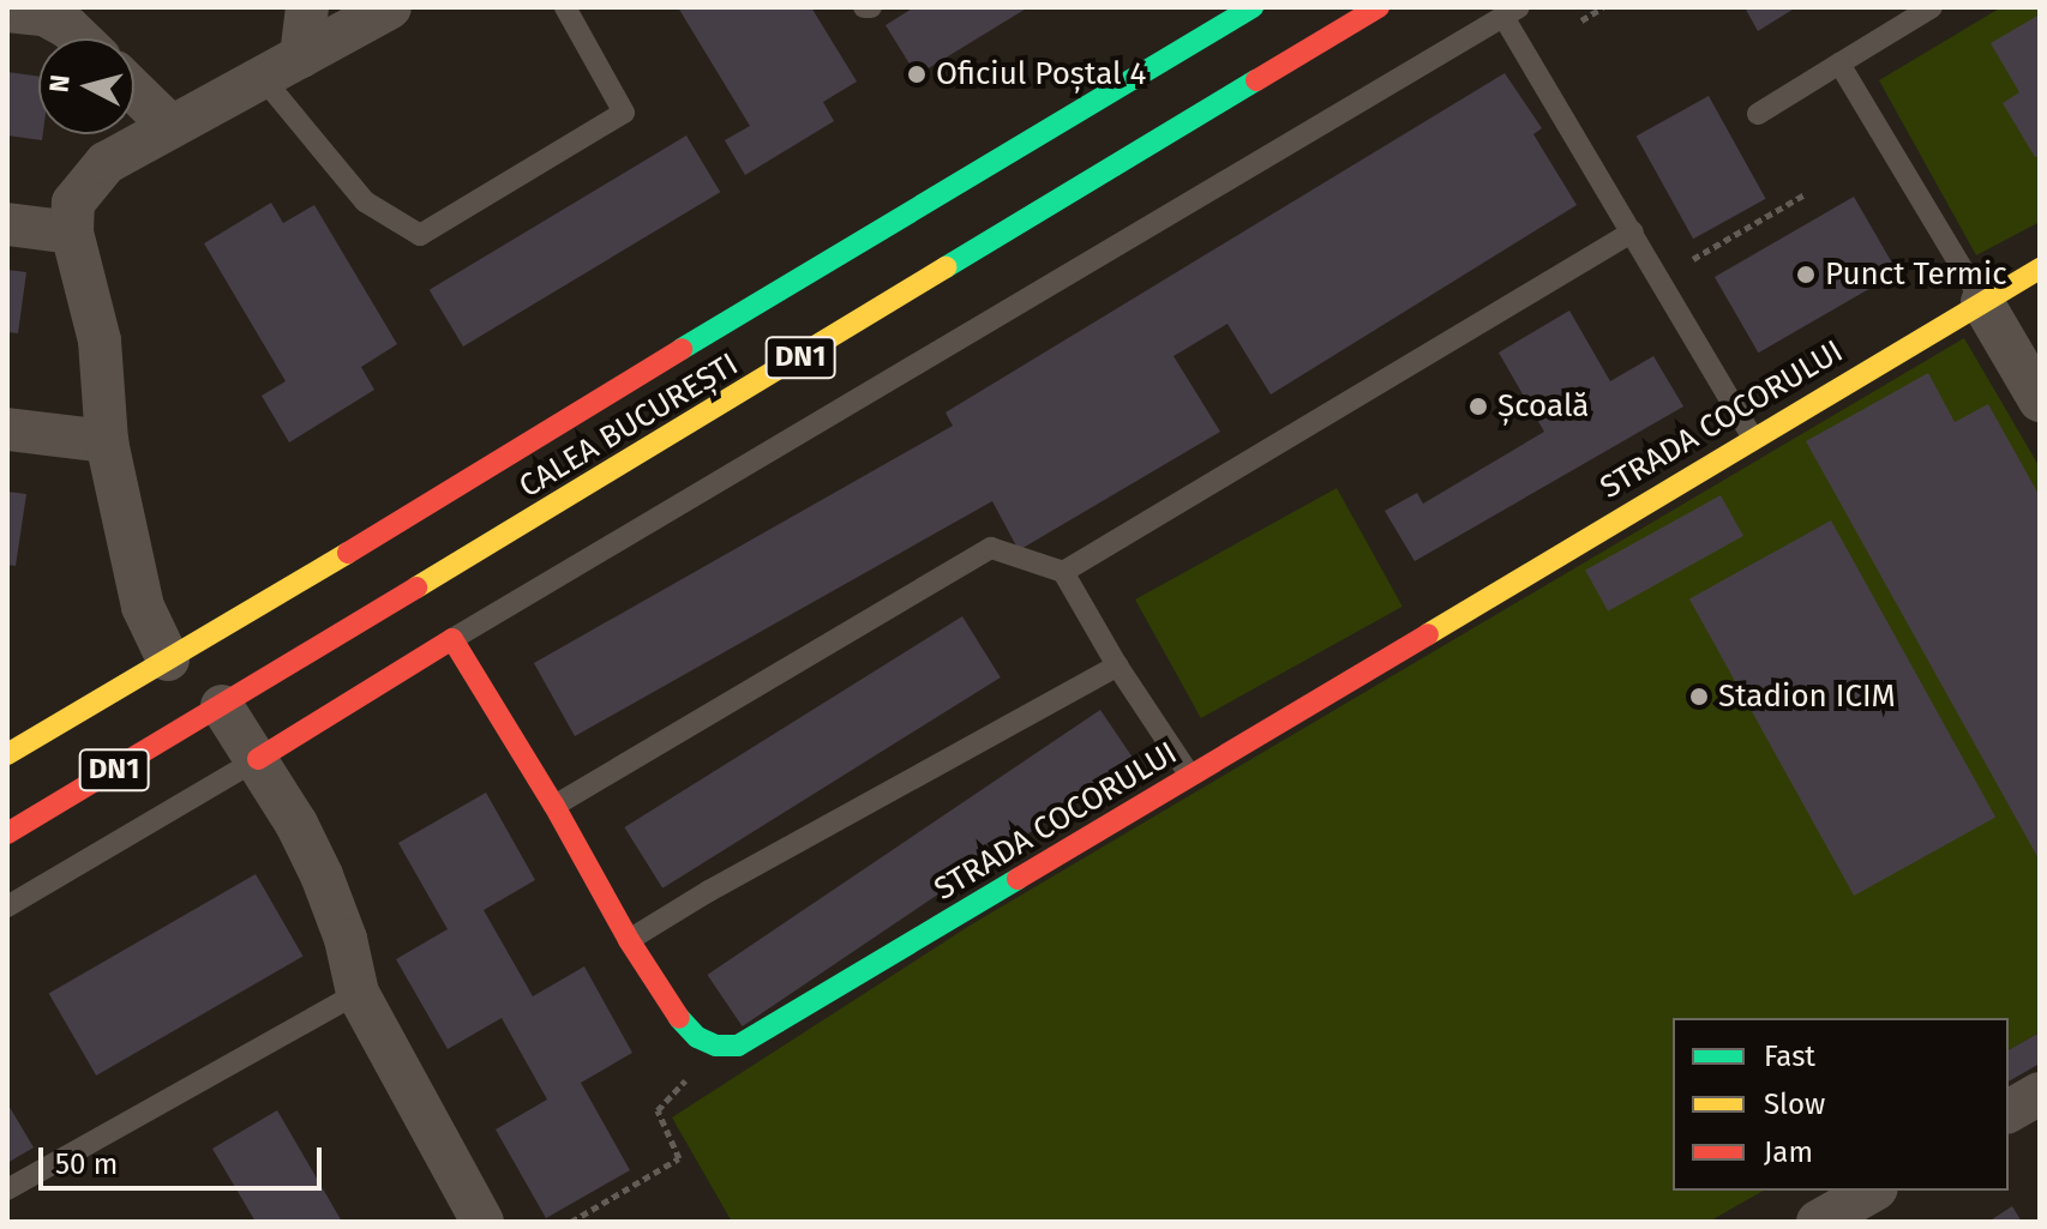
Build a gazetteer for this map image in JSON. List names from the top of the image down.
{
  "streets": {
    "main road": ["DN1", "STRADA COCORULUI", "CALEA BUCUREȘTI"]
  },
  "places": [
    "Oficiul Poștal 4",
    "Punct Termic",
    "Școală",
    "Stadion ICIM"
  ],
  "legend": ["Fast", "Slow", "Jam"],
  "scale_bar": "50 m",
  "north": "left"
}
